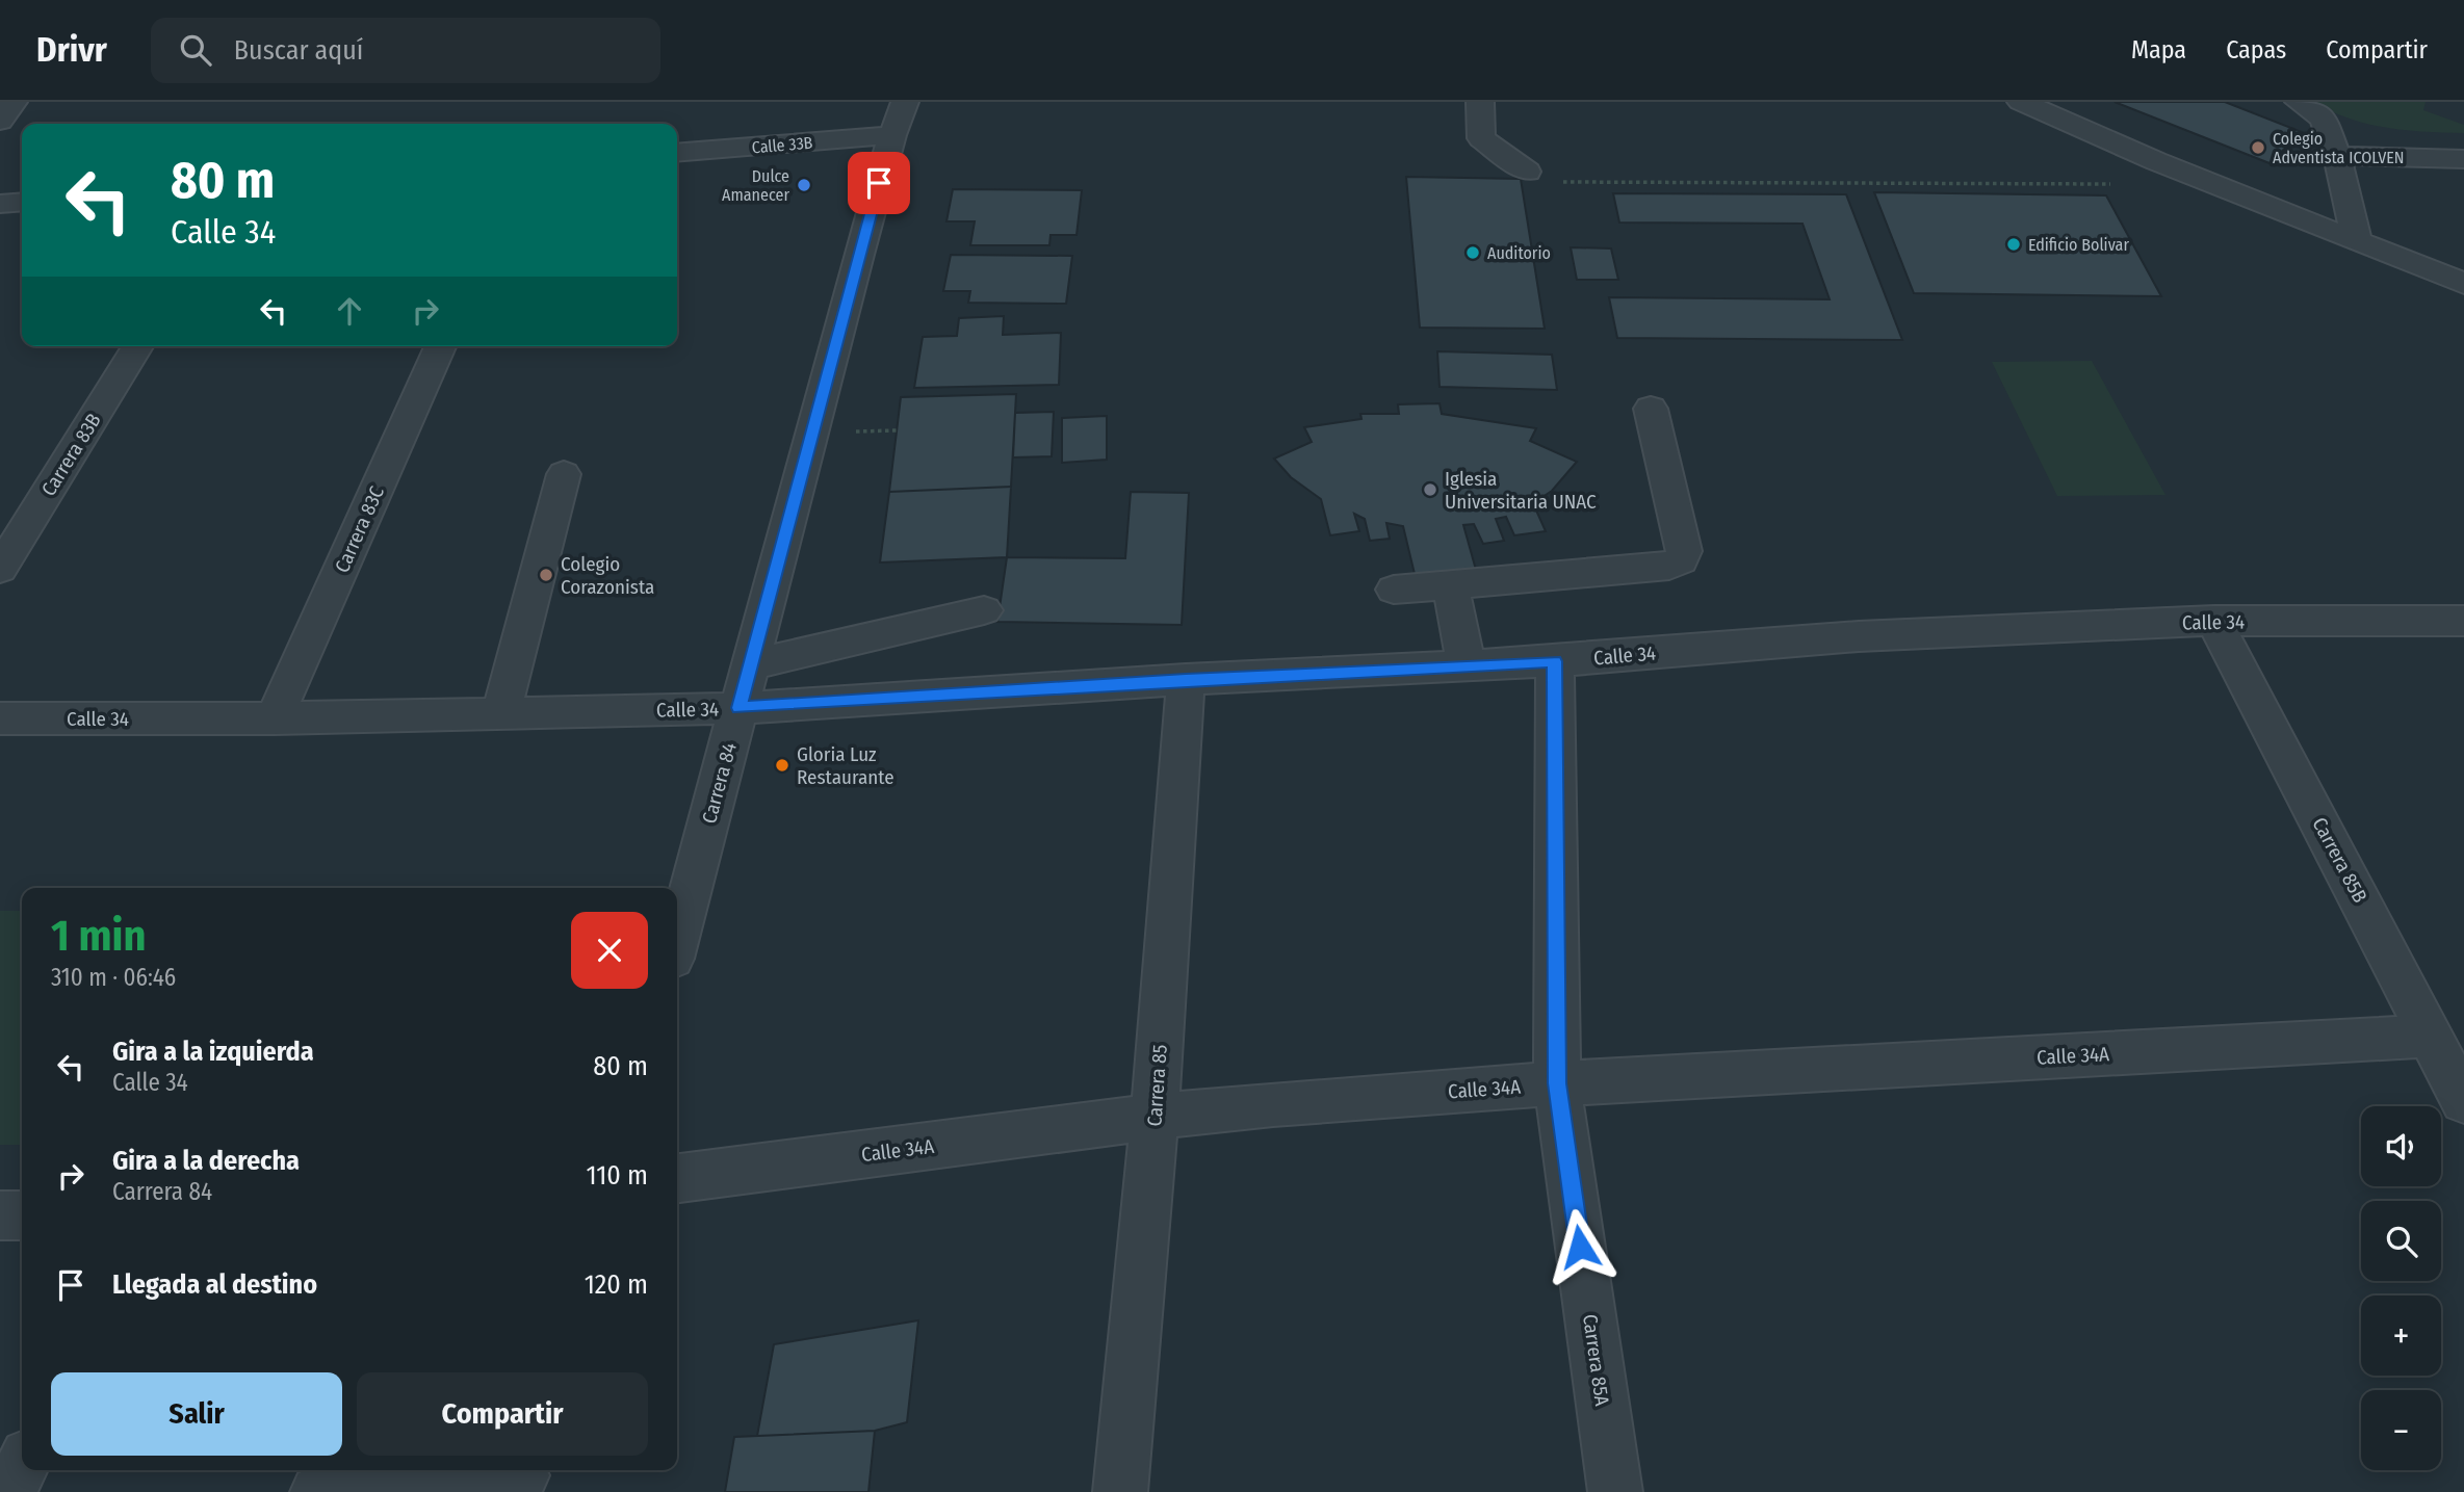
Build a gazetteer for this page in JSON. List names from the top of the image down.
{
  "streets": {
    "street": [
      "Calle 33B",
      "Carrera 83B",
      "Carrera 83C",
      "Calle 34",
      "Carrera 84",
      "Carrera 85B",
      "Calle 34A",
      "Carrera 85",
      "Carrera 85A"
    ]
  },
  "crossings": [
    ["Calle 33B", "Carrera 84"],
    ["Carrera 83C", "Calle 34"],
    ["Calle 34", "Carrera 84"],
    ["Calle 34", "Carrera 85B"],
    ["Calle 34", "Carrera 85"],
    ["Calle 34", "Carrera 85A"],
    ["Carrera 85B", "Calle 34A"],
    ["Calle 34A", "Carrera 85"],
    ["Calle 34A", "Carrera 85A"]
  ],
  "places": [
    "Colegio Adventista ICOLVEN",
    "Dulce Amanecer",
    "Edificio Bolivar",
    "Auditorio",
    "Iglesia Universitaria UNAC",
    "Colegio Corazonista",
    "Gloria Luz Restaurante"
  ],
  "page": {
    "header": "Drivr",
    "search": "Buscar aquí",
    "nav": ["Mapa", "Capas", "Compartir"],
    "turn": ["80 m", "Calle 34"],
    "heading": ["1 min", "310 m · 06:46"],
    "list": [
      {
        "name": "Gira a la izquierda",
        "note": "Calle 34",
        "value": "80 m"
      },
      {
        "name": "Gira a la derecha",
        "note": "Carrera 84",
        "value": "110 m"
      },
      {
        "name": "Llegada al destino",
        "value": "120 m"
      }
    ],
    "map_buttons": ["+", "−"],
    "buttons": ["Salir", "Compartir"]
  }
}
